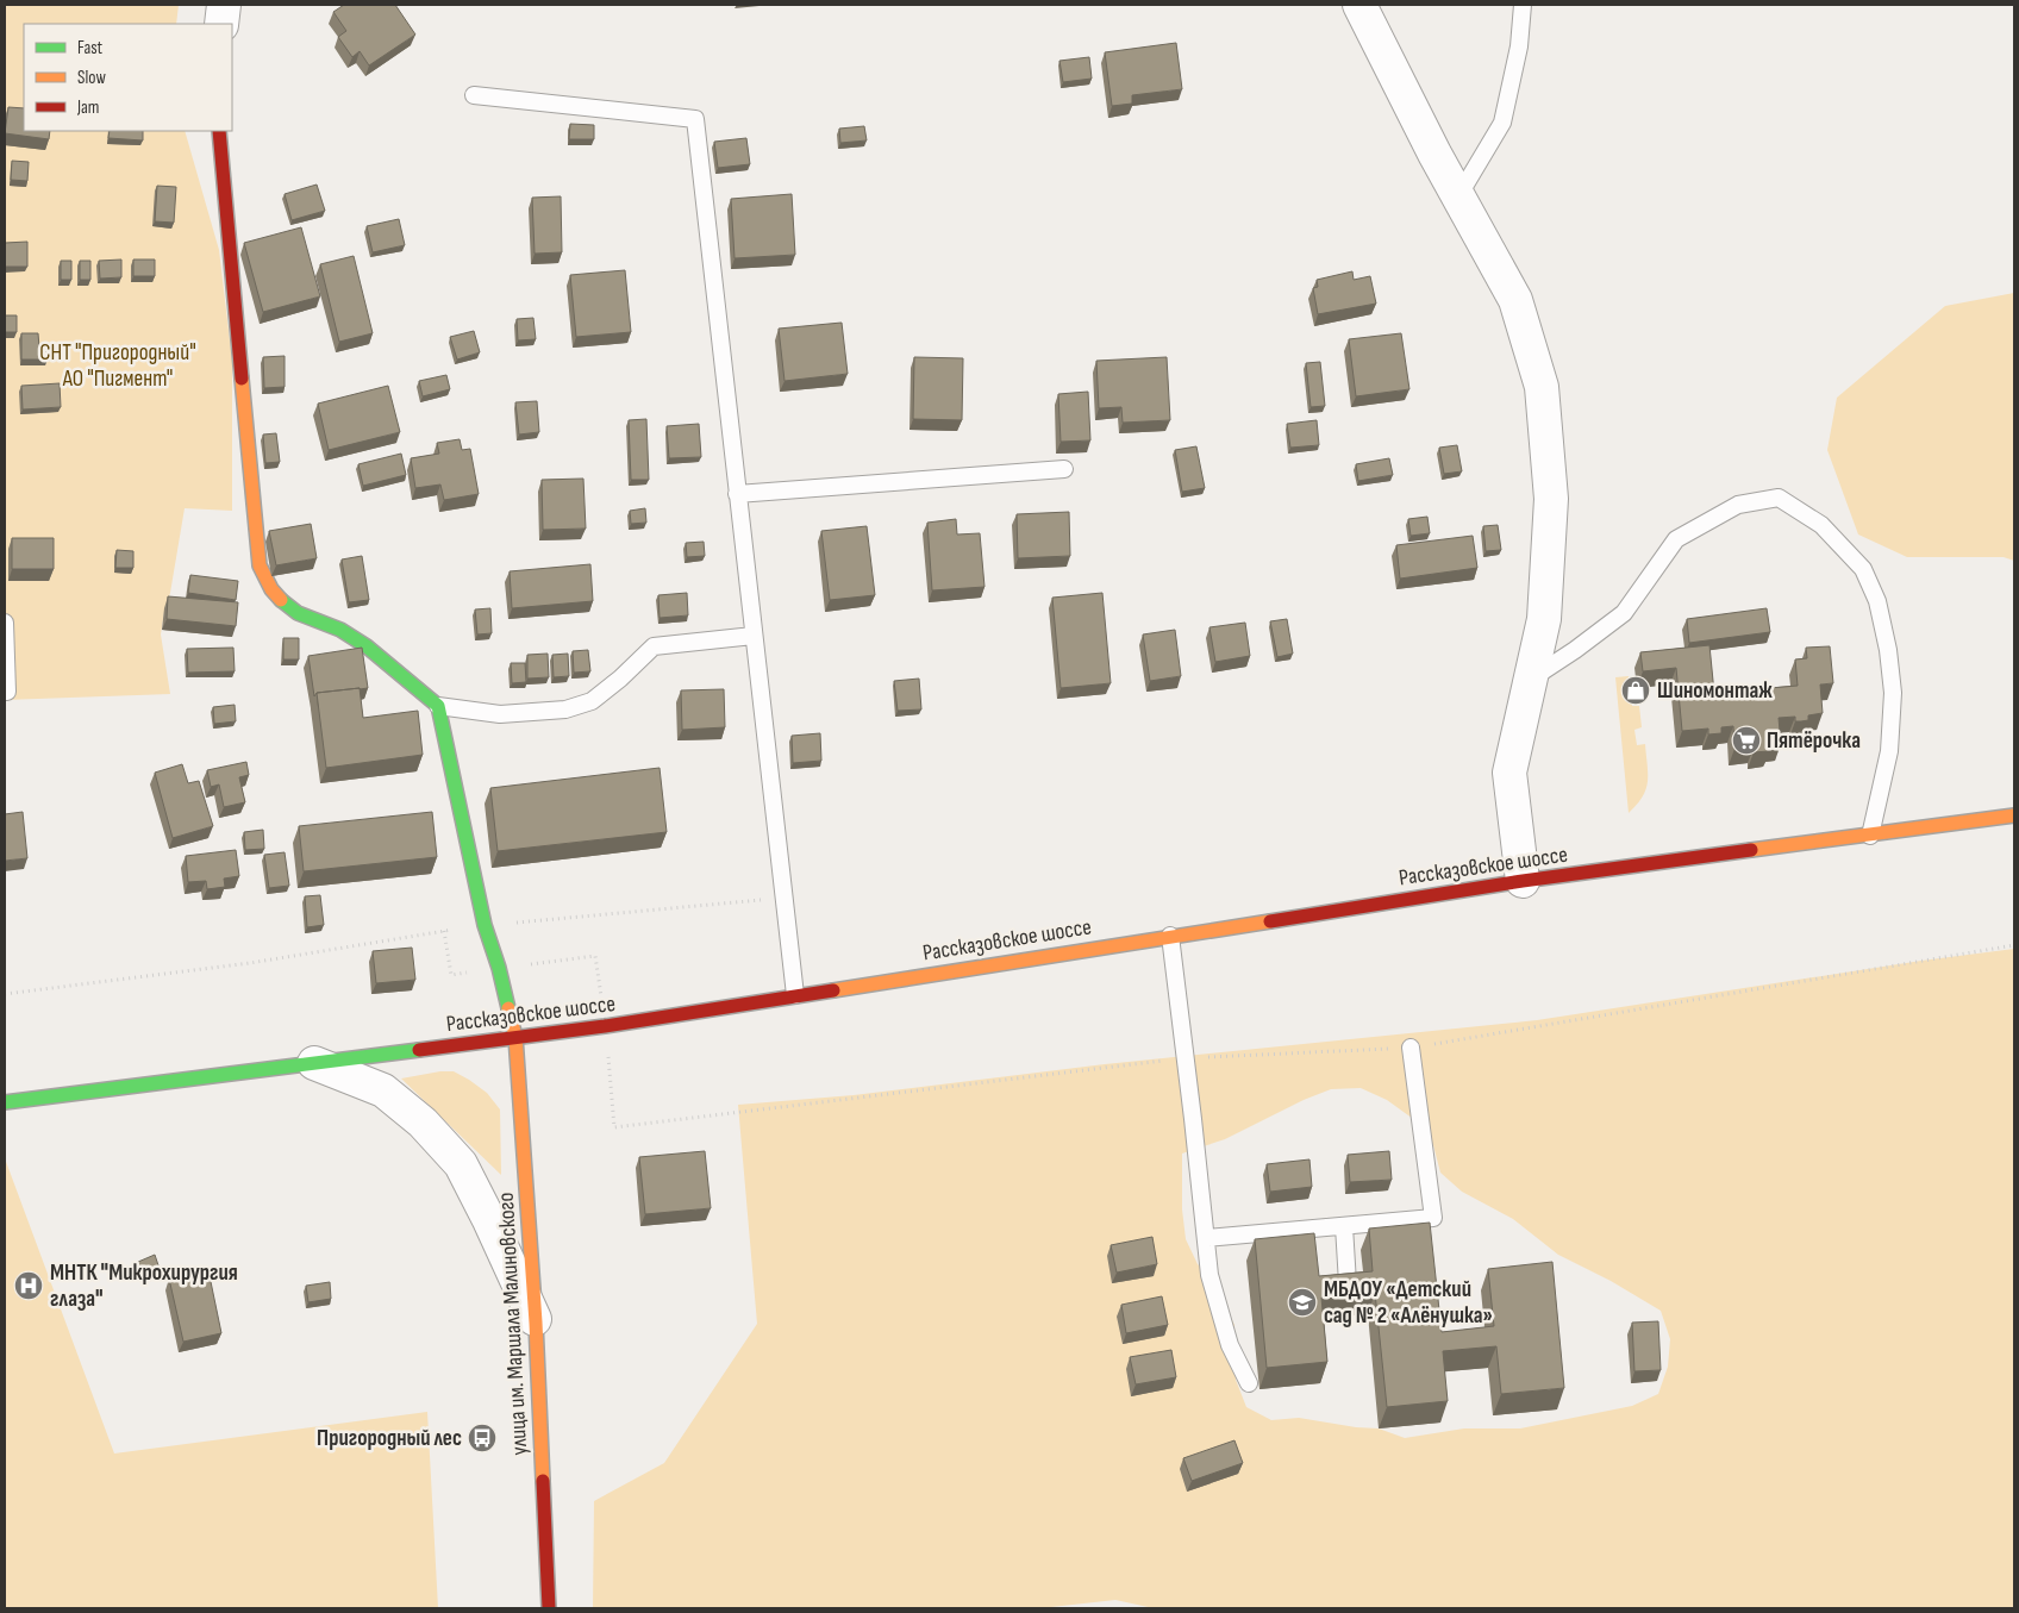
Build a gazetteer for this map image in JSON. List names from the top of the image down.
{
  "streets": {
    "main road": ["Рассказовское шоссе", "улица им. Маршала Малиновского"]
  },
  "crossings": [
    ["Рассказовское шоссе", "улица им. Маршала Малиновского"]
  ],
  "parks": ["СНТ \"Пригородный\" АО \"Пигмент\""],
  "places": {
    "shop": ["Шиномонтаж"],
    "supermarket": ["Пятёрочка"],
    "hospital": ["МНТК \"Микрохирургия глаза\""],
    "school or university": ["МБДОУ «Детский сад № 2 «Алёнушка»"],
    "bus stop": ["Пригородный лес"]
  },
  "legend": ["Fast", "Slow", "Jam"]
}
